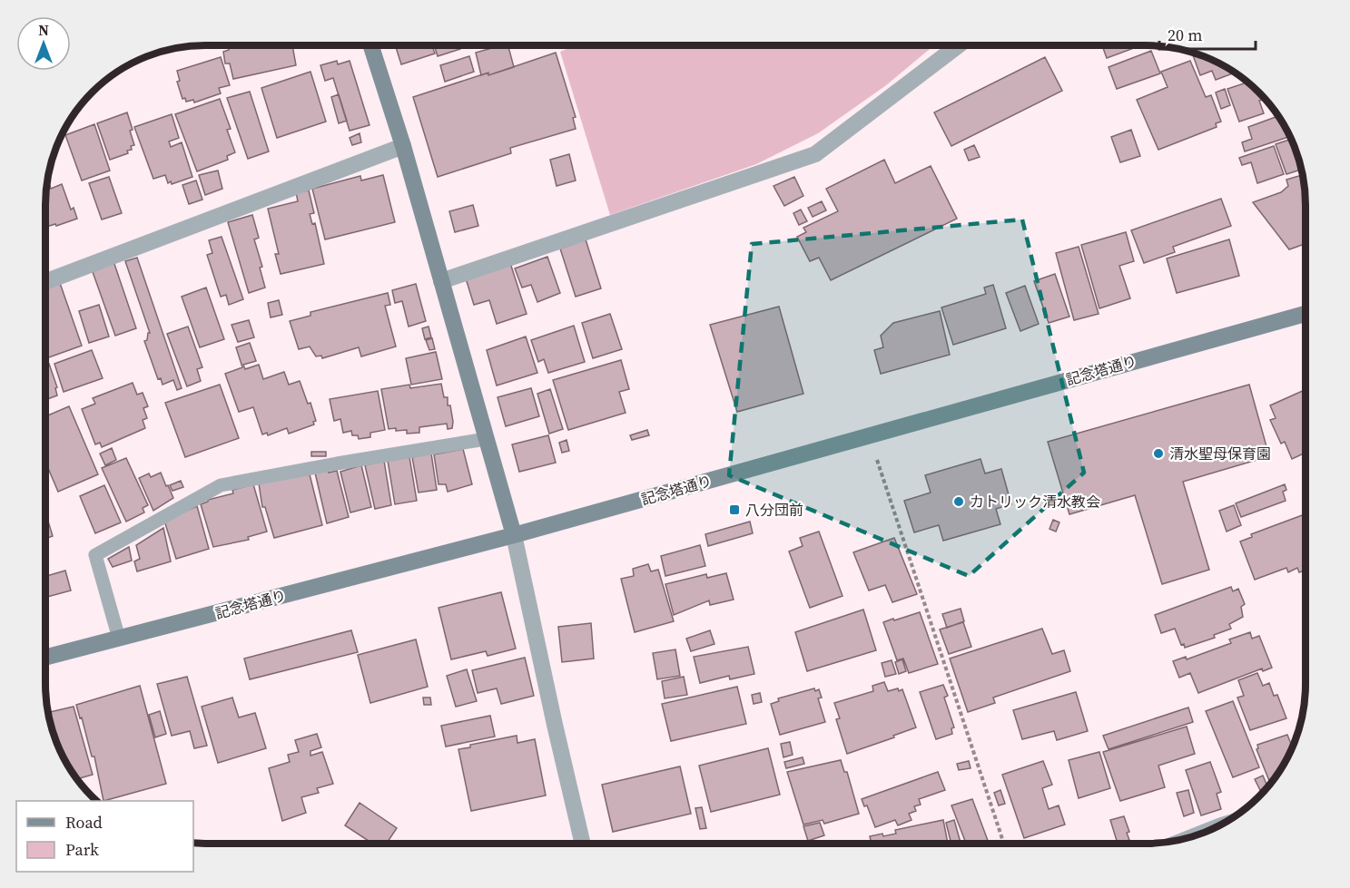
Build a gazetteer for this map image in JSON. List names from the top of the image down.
{
  "streets": {
    "main road": ["記念塔通り"]
  },
  "places": {
    "other": ["清水聖母保育園", "カトリック清水教会"],
    "transit": ["八分団前"]
  },
  "legend": ["Road", "Park"],
  "scale_bar": "20 m",
  "north": "top"
}
